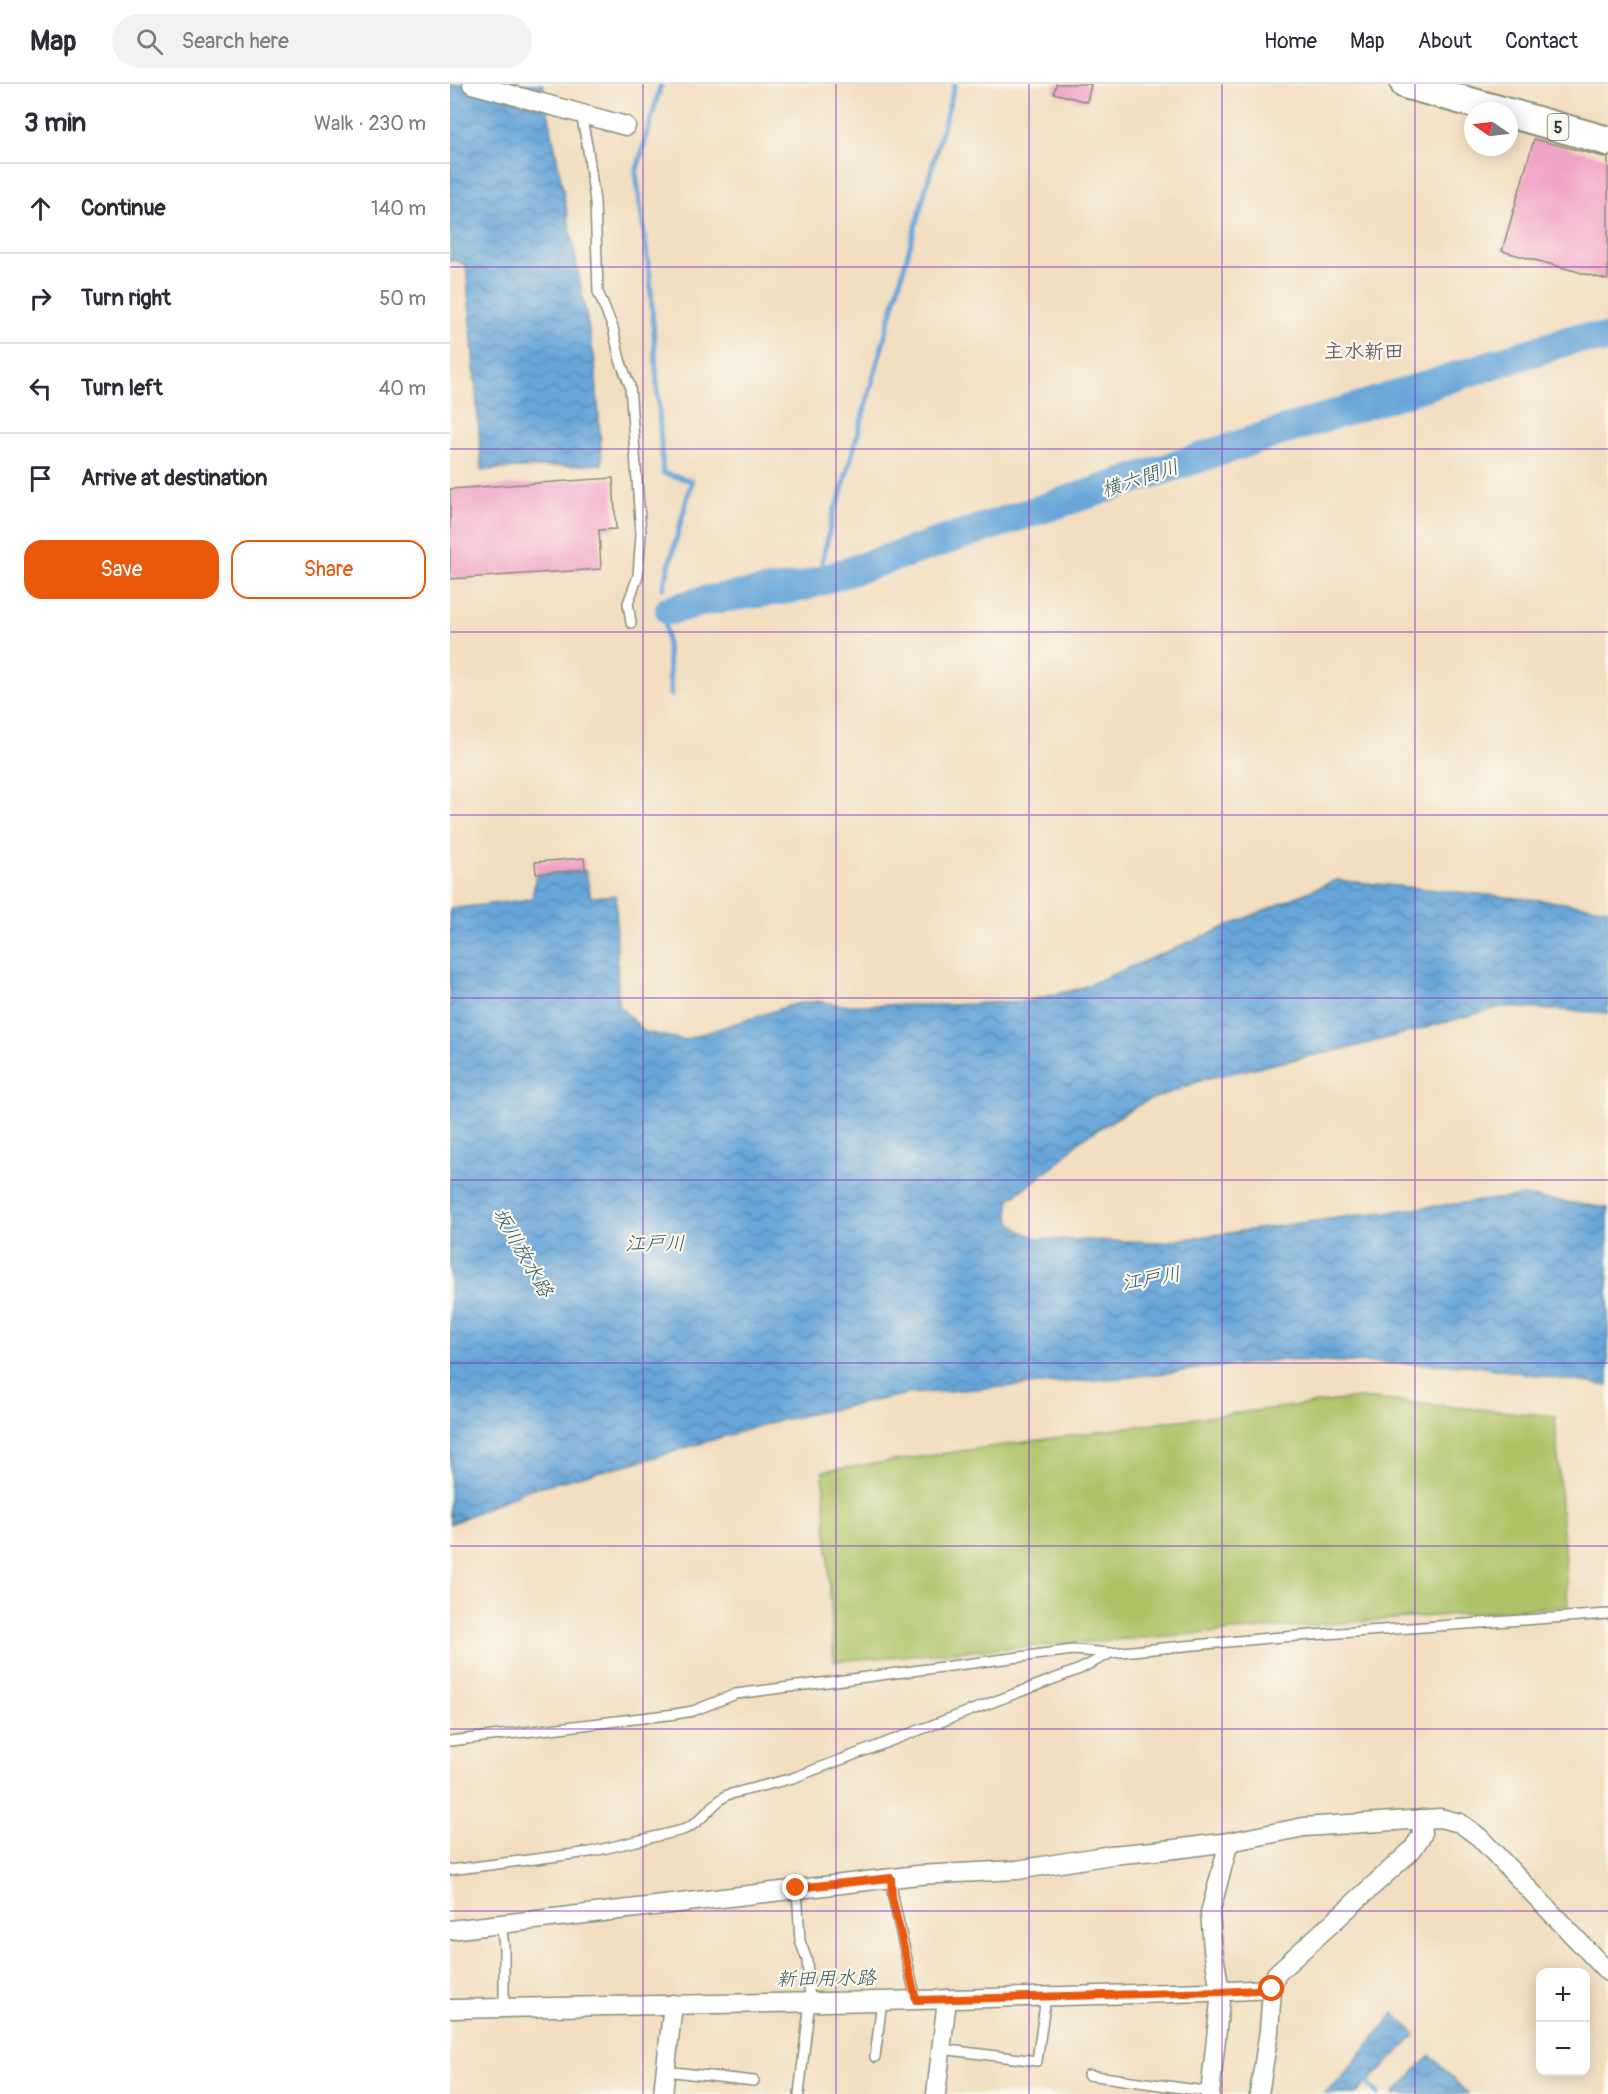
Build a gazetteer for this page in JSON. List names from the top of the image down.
{
  "streets": {
    "main road": ["5"]
  },
  "districts": ["主水新田"],
  "water": [
    "横六間川",
    "江戸川",
    "坂川放水路",
    "新田用水路"
  ],
  "north": "left",
  "page": {
    "header": "Map",
    "search": "Search here",
    "nav": [
      "Home",
      "Map",
      "About",
      "Contact"
    ],
    "heading": ["3 min", "Walk · 230 m"],
    "list": [
      ["Continue", "140 m"],
      ["Turn right", "50 m"],
      ["Turn left", "40 m"],
      "Arrive at destination"
    ],
    "buttons": ["Save", "Share"],
    "map_buttons": ["+", "−"]
  }
}
